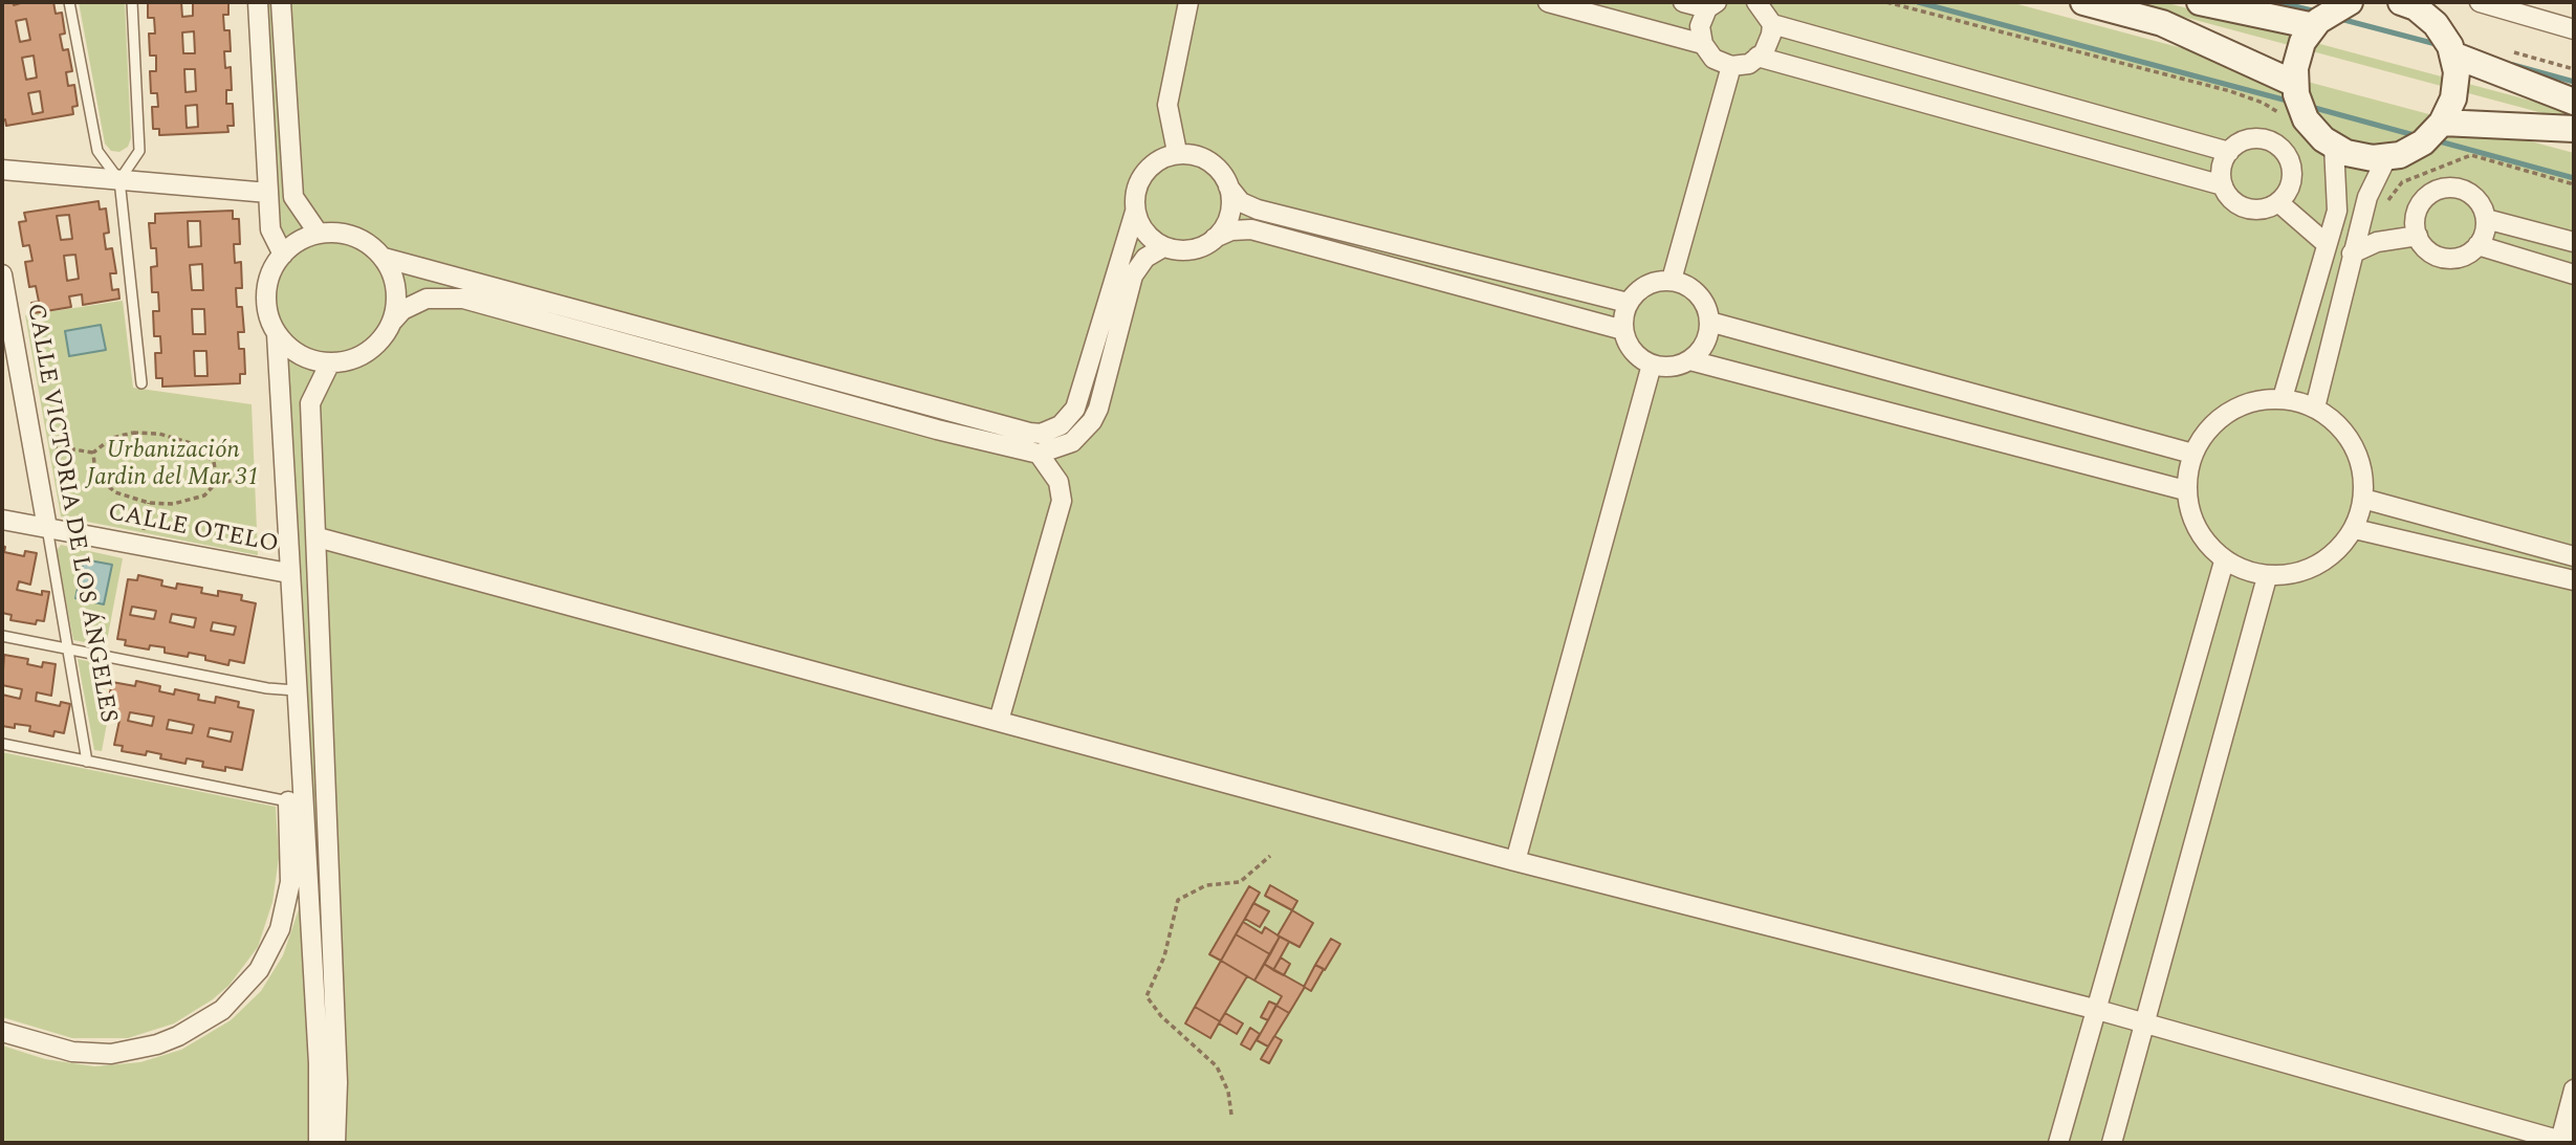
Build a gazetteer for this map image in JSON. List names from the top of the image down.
{
  "streets": {
    "street": ["CALLE VICTORIA DE LOS ÁNGELES", "CALLE OTELO"]
  },
  "crossings": [
    ["CALLE VICTORIA DE LOS ÁNGELES", "CALLE OTELO"]
  ],
  "parks": ["Urbanización Jardin del Mar 31"]
}
